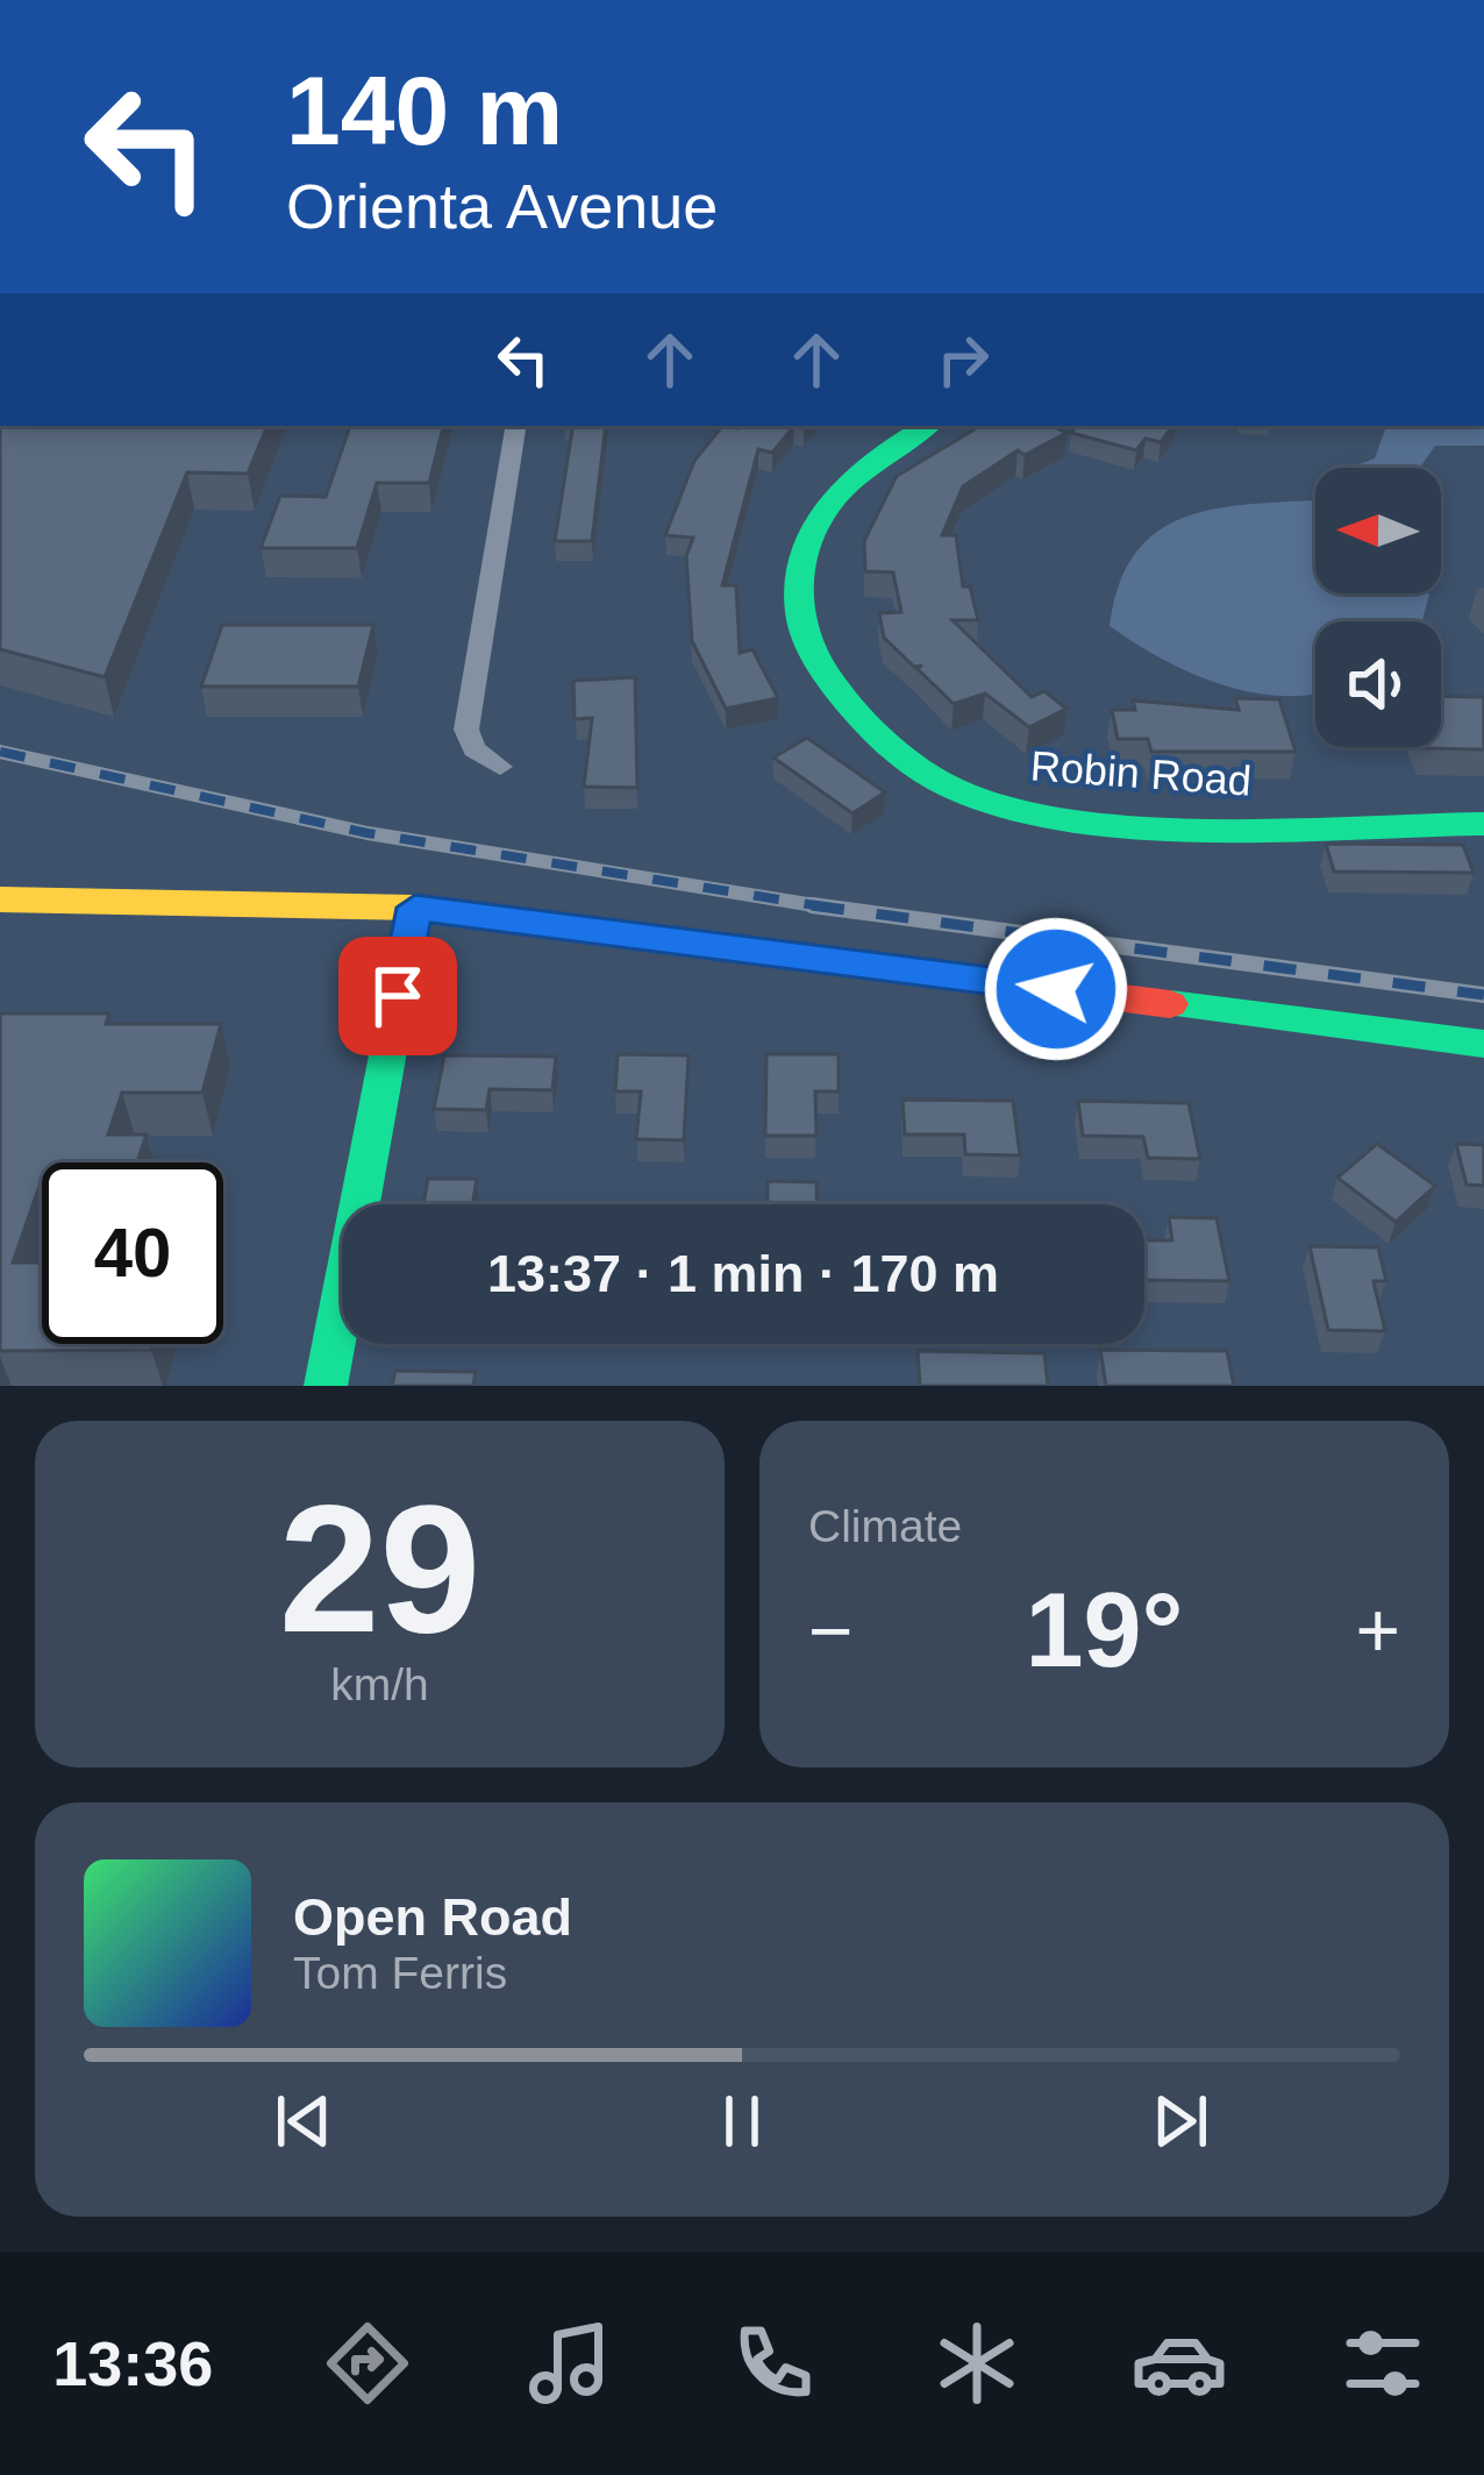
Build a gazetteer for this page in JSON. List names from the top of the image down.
{
  "streets": {
    "street": ["Robin Road"]
  },
  "north": "left",
  "page": {
    "turn": ["140 m", "Orienta Avenue"],
    "limit": "40",
    "trip": "13:37 · 1 min · 170 m",
    "tile": [
      ["29", "km/h"],
      "Climate"
    ],
    "heat": ["−", "19°", "+"],
    "song": ["Open Road", "Tom Ferris"],
    "tabs": "13:36"
  }
}
